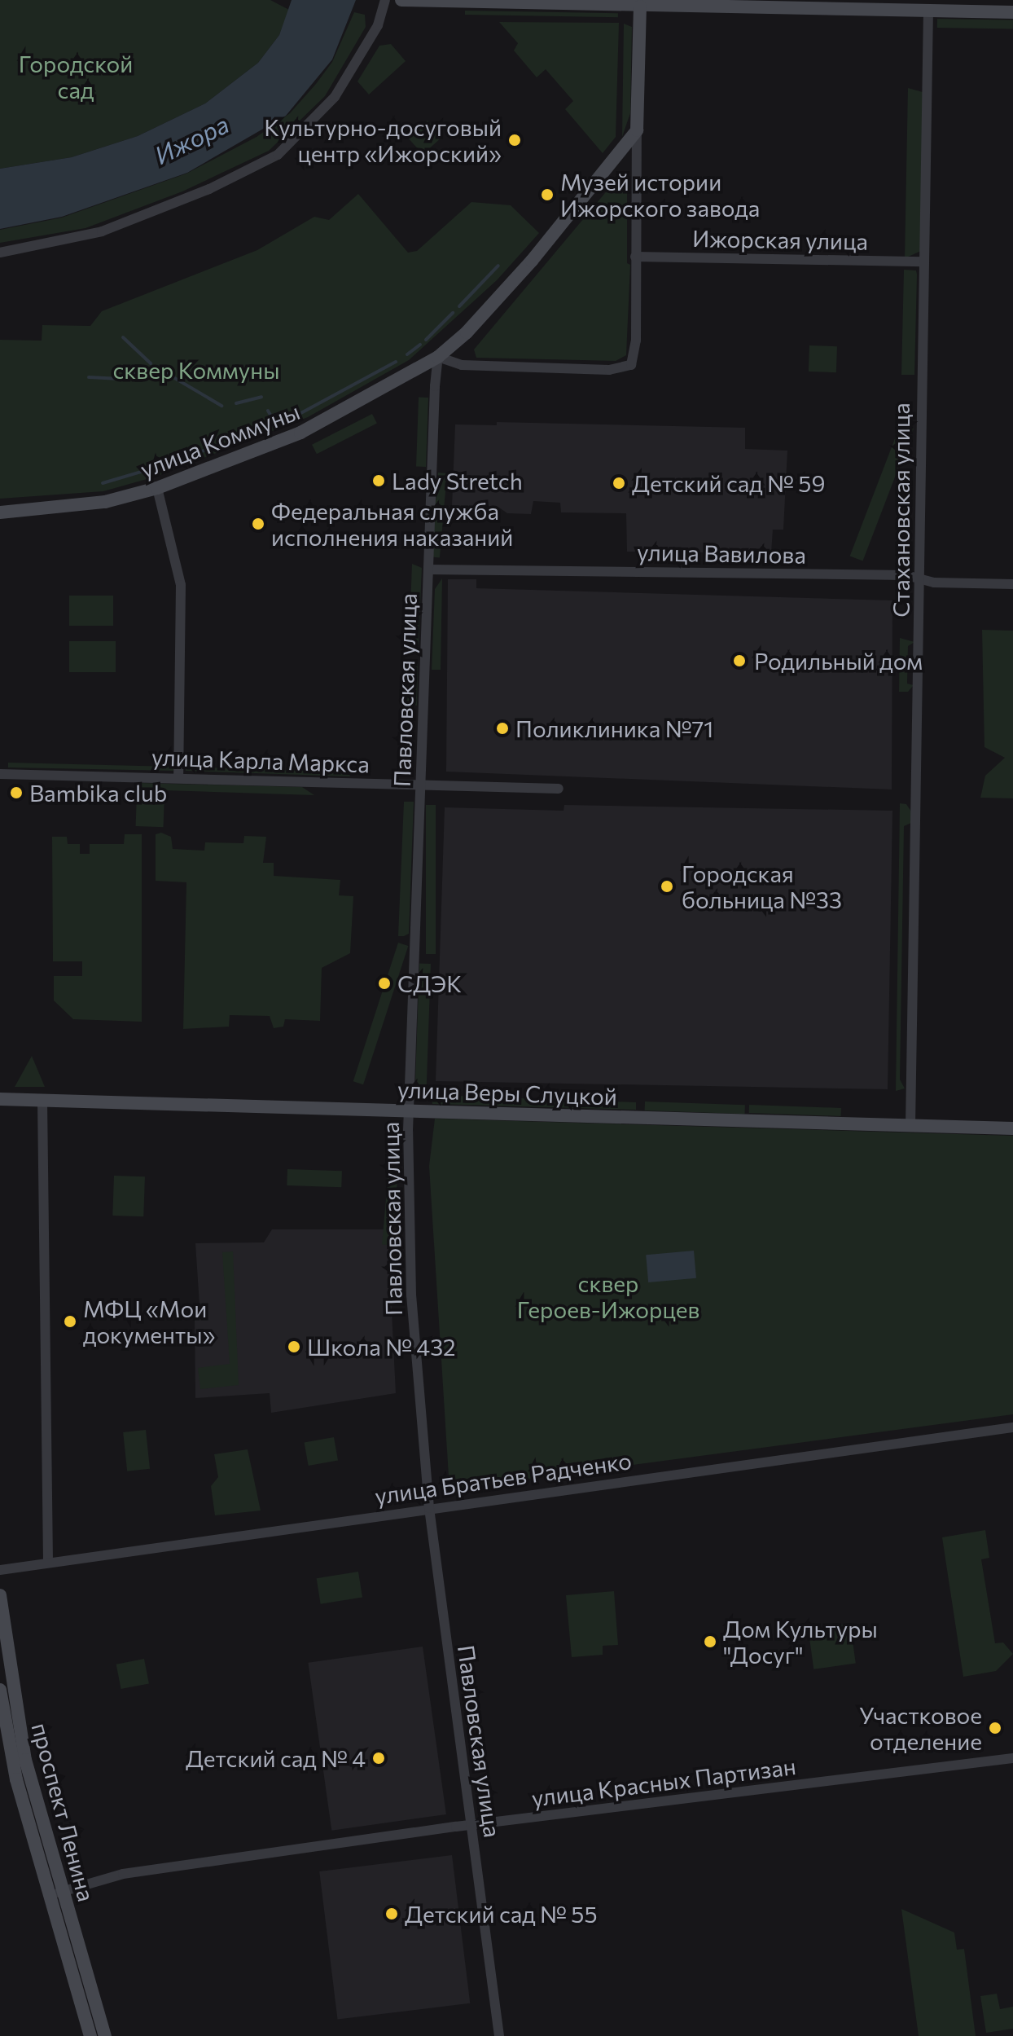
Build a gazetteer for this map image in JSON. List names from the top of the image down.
{
  "streets": {
    "street": [
      "Ижорская улица",
      "улица Коммуны",
      "Стахановская улица",
      "улица Вавилова",
      "Павловская улица",
      "улица Карла Маркса",
      "улица Веры Слуцкой",
      "улица Братьев Радченко",
      "улица Красных Партизан",
      "проспект Ленина"
    ]
  },
  "crossings": [
    ["Ижорская улица", "Стахановская улица"],
    ["улица Коммуны", "Павловская улица"],
    ["Стахановская улица", "улица Вавилова"],
    ["Стахановская улица", "улица Веры Слуцкой"],
    ["улица Вавилова", "Павловская улица"],
    ["Павловская улица", "улица Карла Маркса"],
    ["Павловская улица", "улица Веры Слуцкой"],
    ["Павловская улица", "улица Братьев Радченко"],
    ["Павловская улица", "улица Красных Партизан"],
    ["улица Красных Партизан", "проспект Ленина"]
  ],
  "water": ["Ижора"],
  "parks": ["Городской сад", "сквер Коммуны", "сквер Героев-Ижорцев"],
  "places": [
    "Культурно-досуговый центр «Ижорский»",
    "Музей истории Ижорского завода",
    "Lady Stretch",
    "Детский сад № 59",
    "Федеральная служба исполнения наказаний",
    "Родильный дом",
    "Поликлиника №71",
    "Bambika club",
    "Городская больница №33",
    "СДЭК",
    "МФЦ «Мои документы»",
    "Школа № 432",
    "Дом Культуры \"Досуг\"",
    "Участковое отделение",
    "Детский сад № 4",
    "Детский сад № 55"
  ]
}
